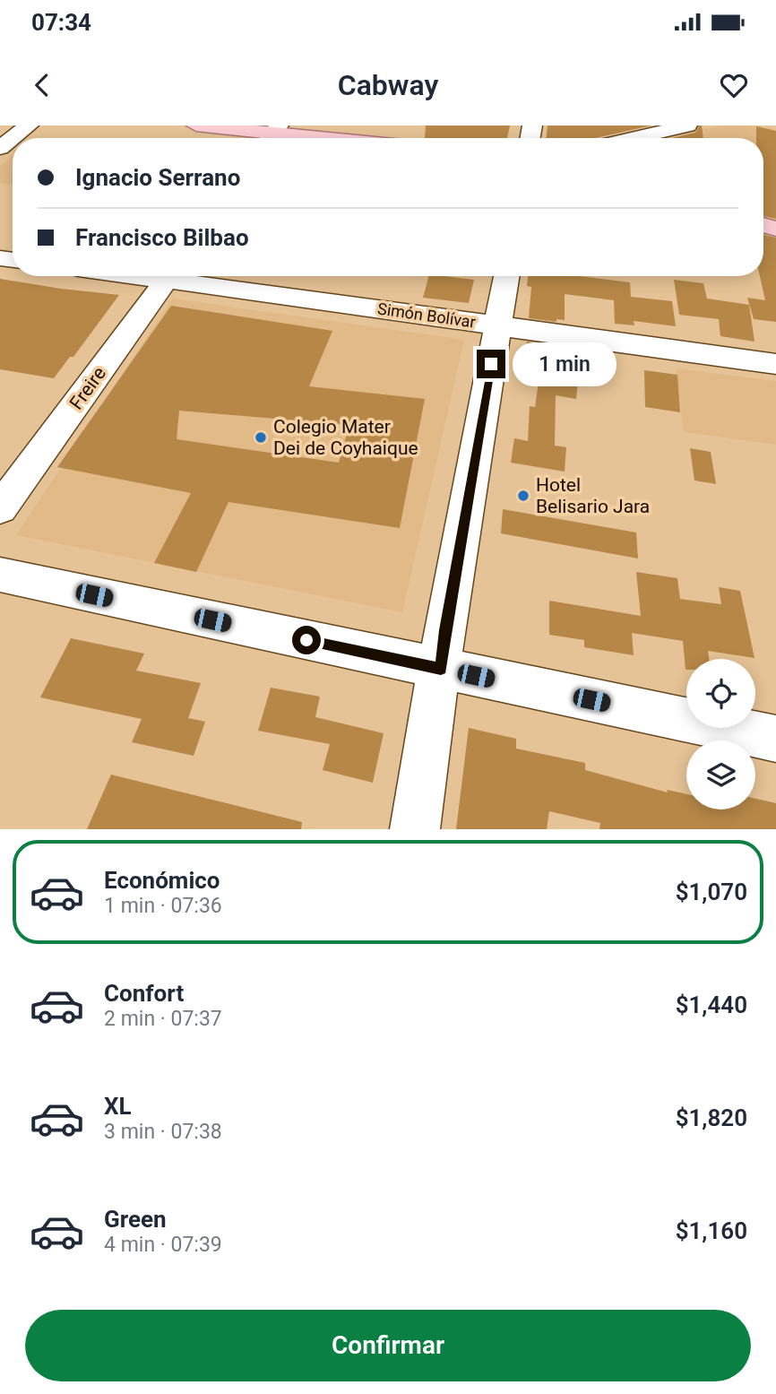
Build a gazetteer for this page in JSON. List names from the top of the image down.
{
  "streets": {
    "street": ["Simón Bolívar", "Freire"]
  },
  "places": ["Colegio Mater Dei de Coyhaique", "Hotel Belisario Jara"],
  "page": {
    "status": "07:34",
    "header": "Cabway",
    "banner": ["Ignacio Serrano", "Francisco Bilbao"],
    "bubble": "1 min",
    "list": [
      {
        "name": "Económico",
        "note": "1 min · 07:36",
        "value": "$1,070"
      },
      {
        "name": "Confort",
        "note": "2 min · 07:37",
        "value": "$1,440"
      },
      {
        "name": "XL",
        "note": "3 min · 07:38",
        "value": "$1,820"
      },
      {
        "name": "Green",
        "note": "4 min · 07:39",
        "value": "$1,160"
      }
    ],
    "buttons": "Confirmar"
  }
}
